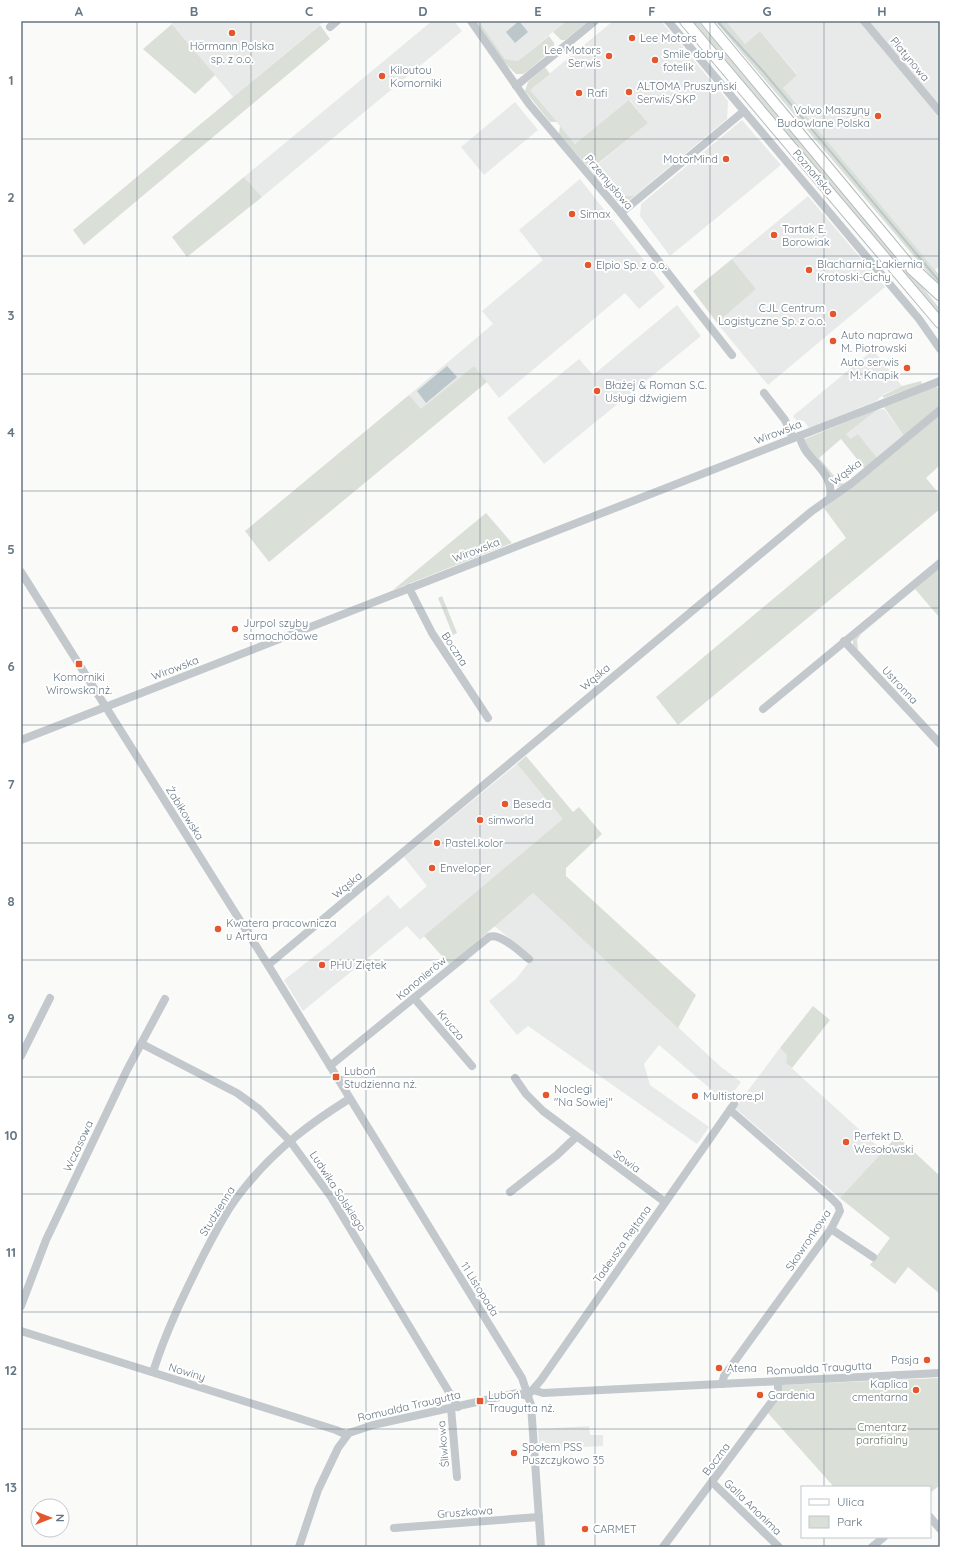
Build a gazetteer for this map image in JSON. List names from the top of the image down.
{
  "streets": {
    "main road": ["Poznańska"],
    "street": [
      "Platynowa",
      "Przemysłowa",
      "Wirowska",
      "Wąska",
      "Boczna",
      "Ustronna",
      "Żabikowska",
      "Kanonierów",
      "Krucza",
      "Wczasowa",
      "Sowia",
      "Ludwika Solskiego",
      "Studzienna",
      "Skowronkowa",
      "Tadeusza Rejtana",
      "11 Listopada",
      "Romualda Traugutta",
      "Nowiny",
      "Śliwkowa",
      "Galla Anonima",
      "Gruszkowa"
    ]
  },
  "crossings": [
    ["Wirowska", "Boczna"],
    ["Wirowska", "Żabikowska"],
    ["Wąska", "Żabikowska"],
    ["Boczna", "Romualda Traugutta"],
    ["Boczna", "Galla Anonima"],
    ["Żabikowska", "Kanonierów"],
    ["Żabikowska", "11 Listopada"],
    ["Kanonierów", "Krucza"],
    ["Kanonierów", "11 Listopada"],
    ["Wczasowa", "Ludwika Solskiego"],
    ["Sowia", "Tadeusza Rejtana"],
    ["Ludwika Solskiego", "Studzienna"],
    ["Ludwika Solskiego", "Romualda Traugutta"],
    ["Ludwika Solskiego", "Śliwkowa"],
    ["Studzienna", "11 Listopada"],
    ["Studzienna", "Nowiny"],
    ["Skowronkowa", "Tadeusza Rejtana"],
    ["Skowronkowa", "Romualda Traugutta"],
    ["Tadeusza Rejtana", "11 Listopada"],
    ["Tadeusza Rejtana", "Romualda Traugutta"],
    ["11 Listopada", "Romualda Traugutta"],
    ["11 Listopada", "Gruszkowa"],
    ["Romualda Traugutta", "Nowiny"],
    ["Romualda Traugutta", "Śliwkowa"]
  ],
  "parks": ["Cmentarz parafialny"],
  "places": {
    "other": [
      "Hörmann Polska sp. z o.o.",
      "Lee Motors",
      "Lee Motors Serwis",
      "Smile dobry fotelik",
      "Kiloutou Komorniki",
      "ALTOMA Pruszyński Serwis/SKP",
      "Rafi",
      "Volvo Maszyny Budowlane Polska",
      "MotorMind",
      "Simax",
      "Tartak E. Borowiak",
      "Elpio Sp. z o.o.",
      "Blacharnia-Lakiernia Krotoski-Cichy",
      "CJL Centrum Logistyczne Sp. z o.o.",
      "Auto naprawa M. Piotrowski",
      "Auto serwis M. Knapik",
      "Błażej & Roman S.C. Usługi dźwigiem",
      "Jurpol szyby samochodowe",
      "Beseda",
      "simworld",
      "Pastel.kolor",
      "Enveloper",
      "Kwatera pracownicza u Artura",
      "PHU Ziętek",
      "Noclegi \"Na Sowiej\"",
      "Multistore.pl",
      "Perfekt D. Wesołowski",
      "Pasja",
      "Atena",
      "Kaplica cmentarna",
      "Gardenia",
      "Społem PSS Puszczykowo 35",
      "CARMET"
    ],
    "transit": ["Komorniki Wirowska nż.", "Luboń Studzienna nż.", "Luboń Traugutta nż."]
  },
  "legend": ["Ulica", "Park"],
  "north": "right",
  "grid": {
    "columns": [
      "A",
      "B",
      "C",
      "D",
      "E",
      "F",
      "G",
      "H"
    ],
    "rows": [
      "1",
      "2",
      "3",
      "4",
      "5",
      "6",
      "7",
      "8",
      "9",
      "10",
      "11",
      "12",
      "13"
    ]
  }
}
